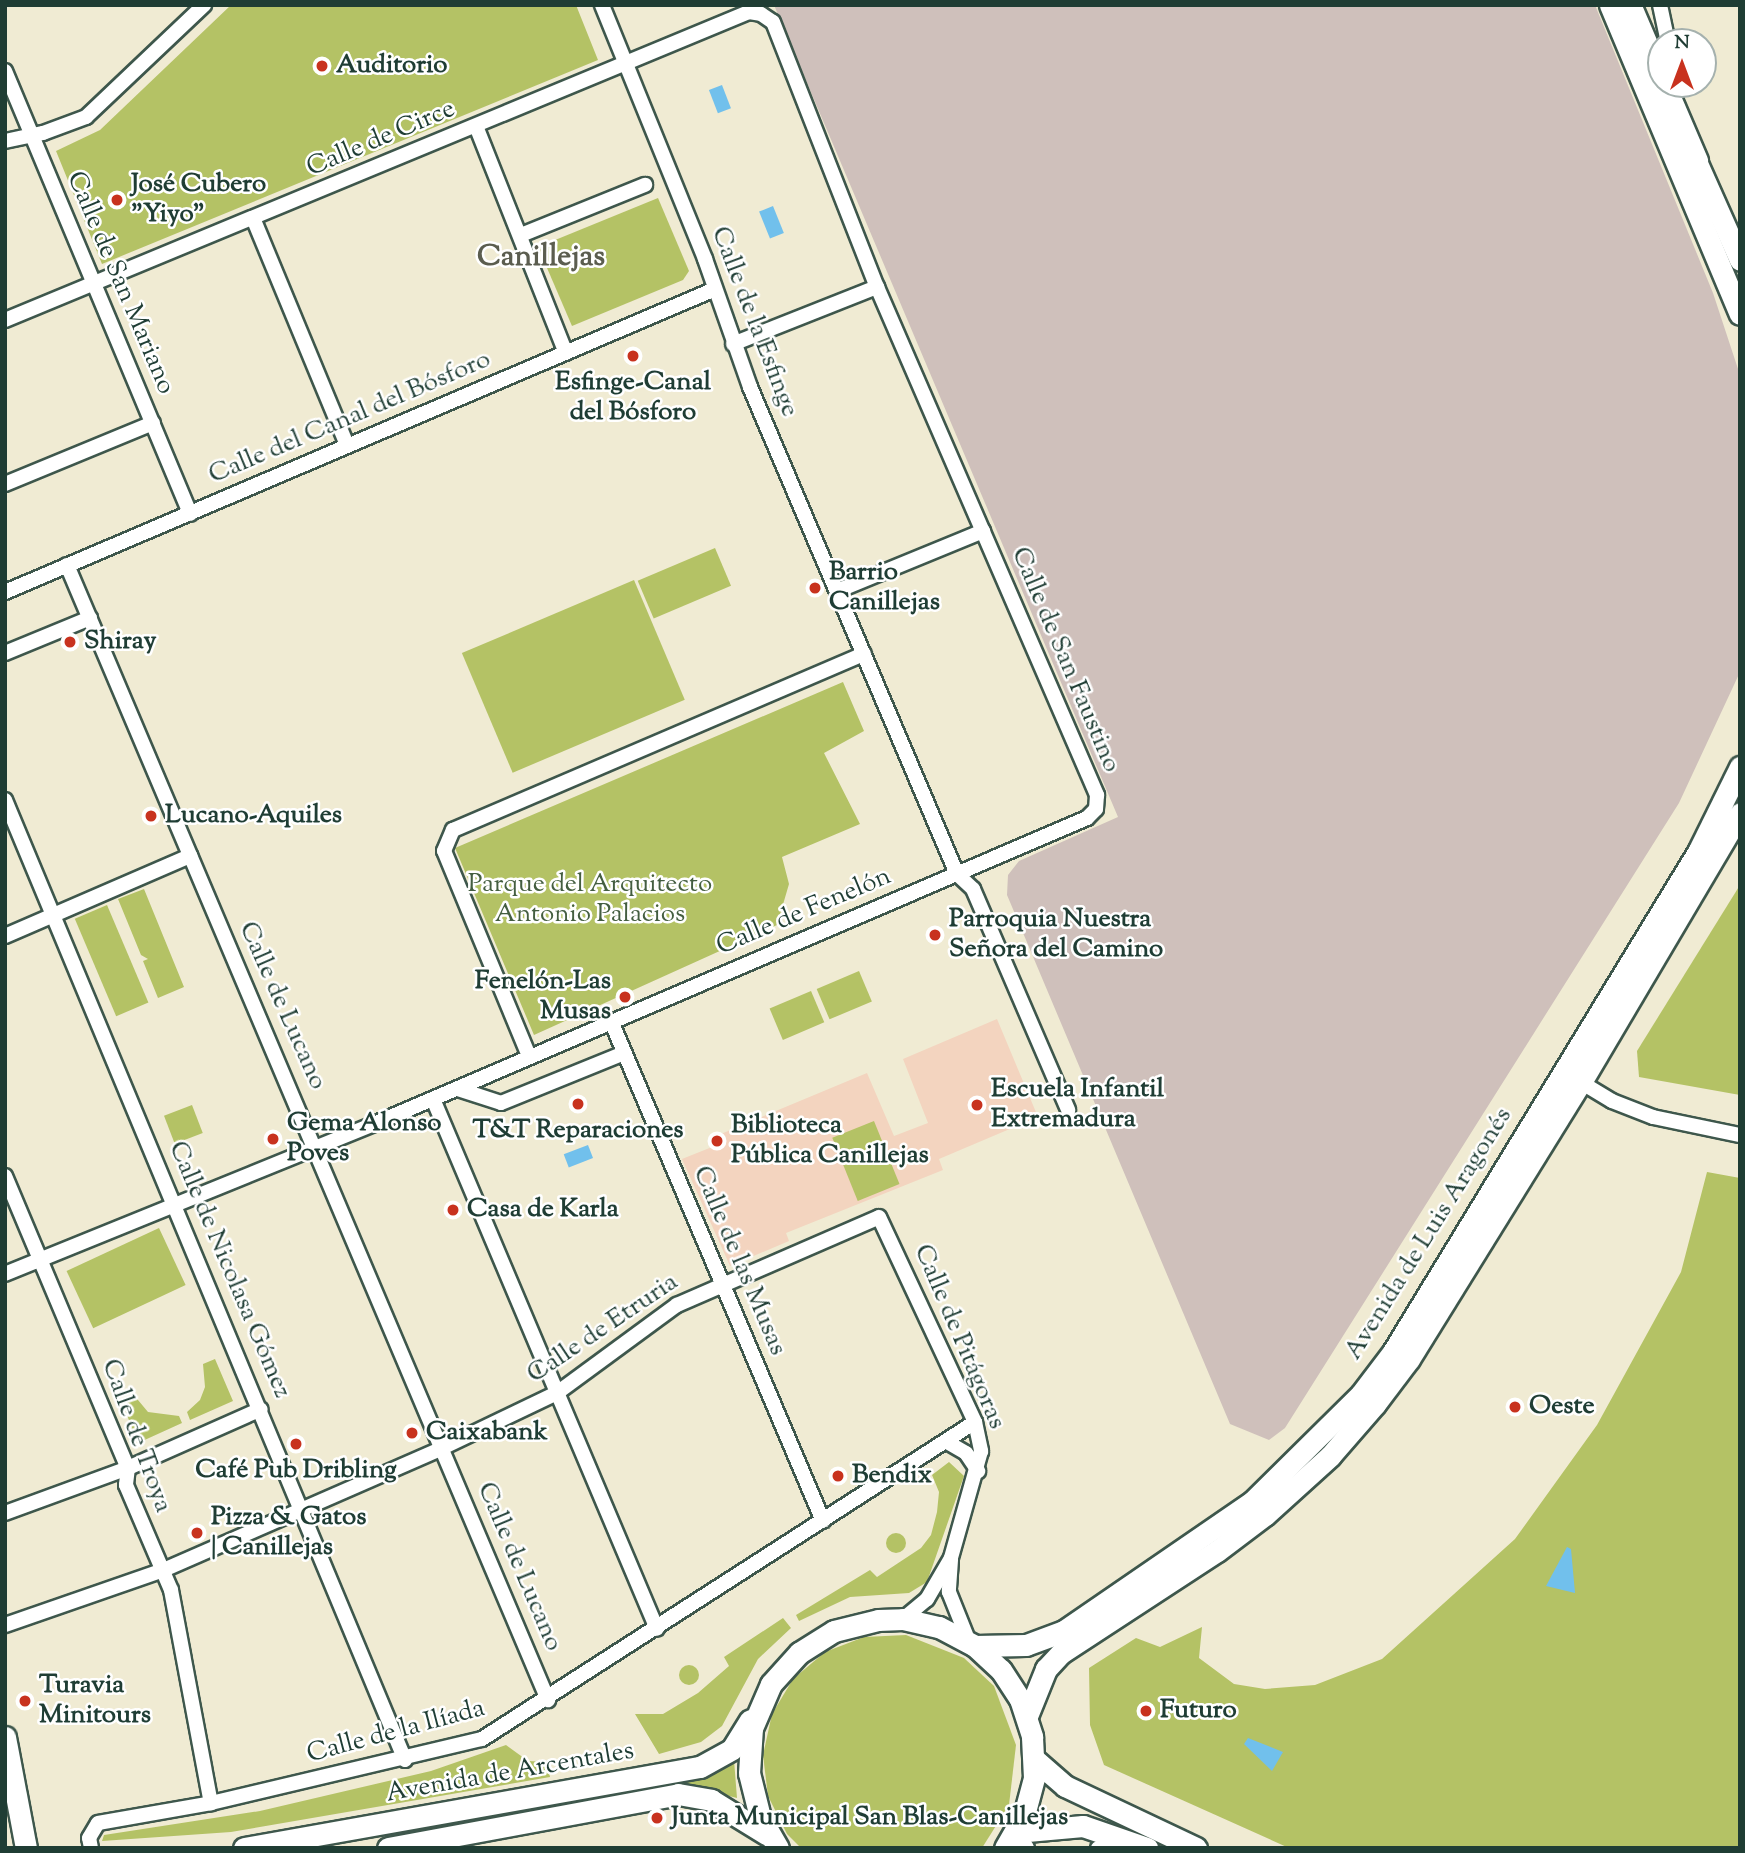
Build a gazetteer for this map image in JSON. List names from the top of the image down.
{
  "streets": {
    "main road": ["Avenida de Luis Aragonés", "Avenida de Arcentales"],
    "street": [
      "Calle de Circe",
      "Calle de San Mariano",
      "Calle de la Esfinge",
      "Calle del Canal del Bósforo",
      "Calle de San Faustino",
      "Calle de Fenelón",
      "Calle de Lucano",
      "Calle de las Musas",
      "Calle de Nicolasa Gómez",
      "Calle de Etruria",
      "Calle de Pitágoras",
      "Calle de Troya",
      "Calle de la Ilíada"
    ]
  },
  "crossings": [
    ["Calle de Circe", "Calle de San Mariano"],
    ["Calle de Circe", "Calle de la Esfinge"],
    ["Calle de Circe", "Calle de San Faustino"],
    ["Calle de San Mariano", "Calle del Canal del Bósforo"],
    ["Calle de la Esfinge", "Calle del Canal del Bósforo"],
    ["Calle de la Esfinge", "Calle de San Faustino"],
    ["Calle de la Esfinge", "Calle de Fenelón"],
    ["Calle del Canal del Bósforo", "Calle de Lucano"],
    ["Calle de San Faustino", "Calle de Fenelón"],
    ["Calle de Fenelón", "Calle de Lucano"],
    ["Calle de Fenelón", "Calle de las Musas"],
    ["Calle de Fenelón", "Calle de Nicolasa Gómez"],
    ["Calle de Fenelón", "Calle de Troya"],
    ["Calle de Lucano", "Calle de Etruria"],
    ["Calle de Lucano", "Calle de la Ilíada"],
    ["Avenida de Luis Aragonés", "Calle de Pitágoras"],
    ["Avenida de Luis Aragonés", "Avenida de Arcentales"],
    ["Calle de las Musas", "Calle de Etruria"],
    ["Calle de las Musas", "Calle de la Ilíada"],
    ["Calle de Nicolasa Gómez", "Calle de Etruria"],
    ["Calle de Nicolasa Gómez", "Calle de la Ilíada"],
    ["Calle de Etruria", "Calle de Pitágoras"],
    ["Calle de Etruria", "Calle de Troya"],
    ["Calle de Pitágoras", "Calle de la Ilíada"],
    ["Calle de Pitágoras", "Avenida de Arcentales"],
    ["Calle de Troya", "Calle de la Ilíada"]
  ],
  "districts": ["Canillejas"],
  "parks": ["Parque del Arquitecto Antonio Palacios"],
  "places": [
    "Auditorio",
    "José Cubero \"Yiyo\"",
    "Esfinge-Canal del Bósforo",
    "Barrio Canillejas",
    "Shiray",
    "Lucano-Aquiles",
    "Parroquia Nuestra Señora del Camino",
    "Fenelón-Las Musas",
    "T&T Reparaciones",
    "Escuela Infantil Extremadura",
    "Gema Alonso Poves",
    "Biblioteca Pública Canillejas",
    "Casa de Karla",
    "Oeste",
    "Caixabank",
    "Café Pub Dribling",
    "Bendix",
    "Pizza & Gatos | Canillejas",
    "Turavia Minitours",
    "Futuro",
    "Junta Municipal San Blas-Canillejas"
  ],
  "north": "top"
}
